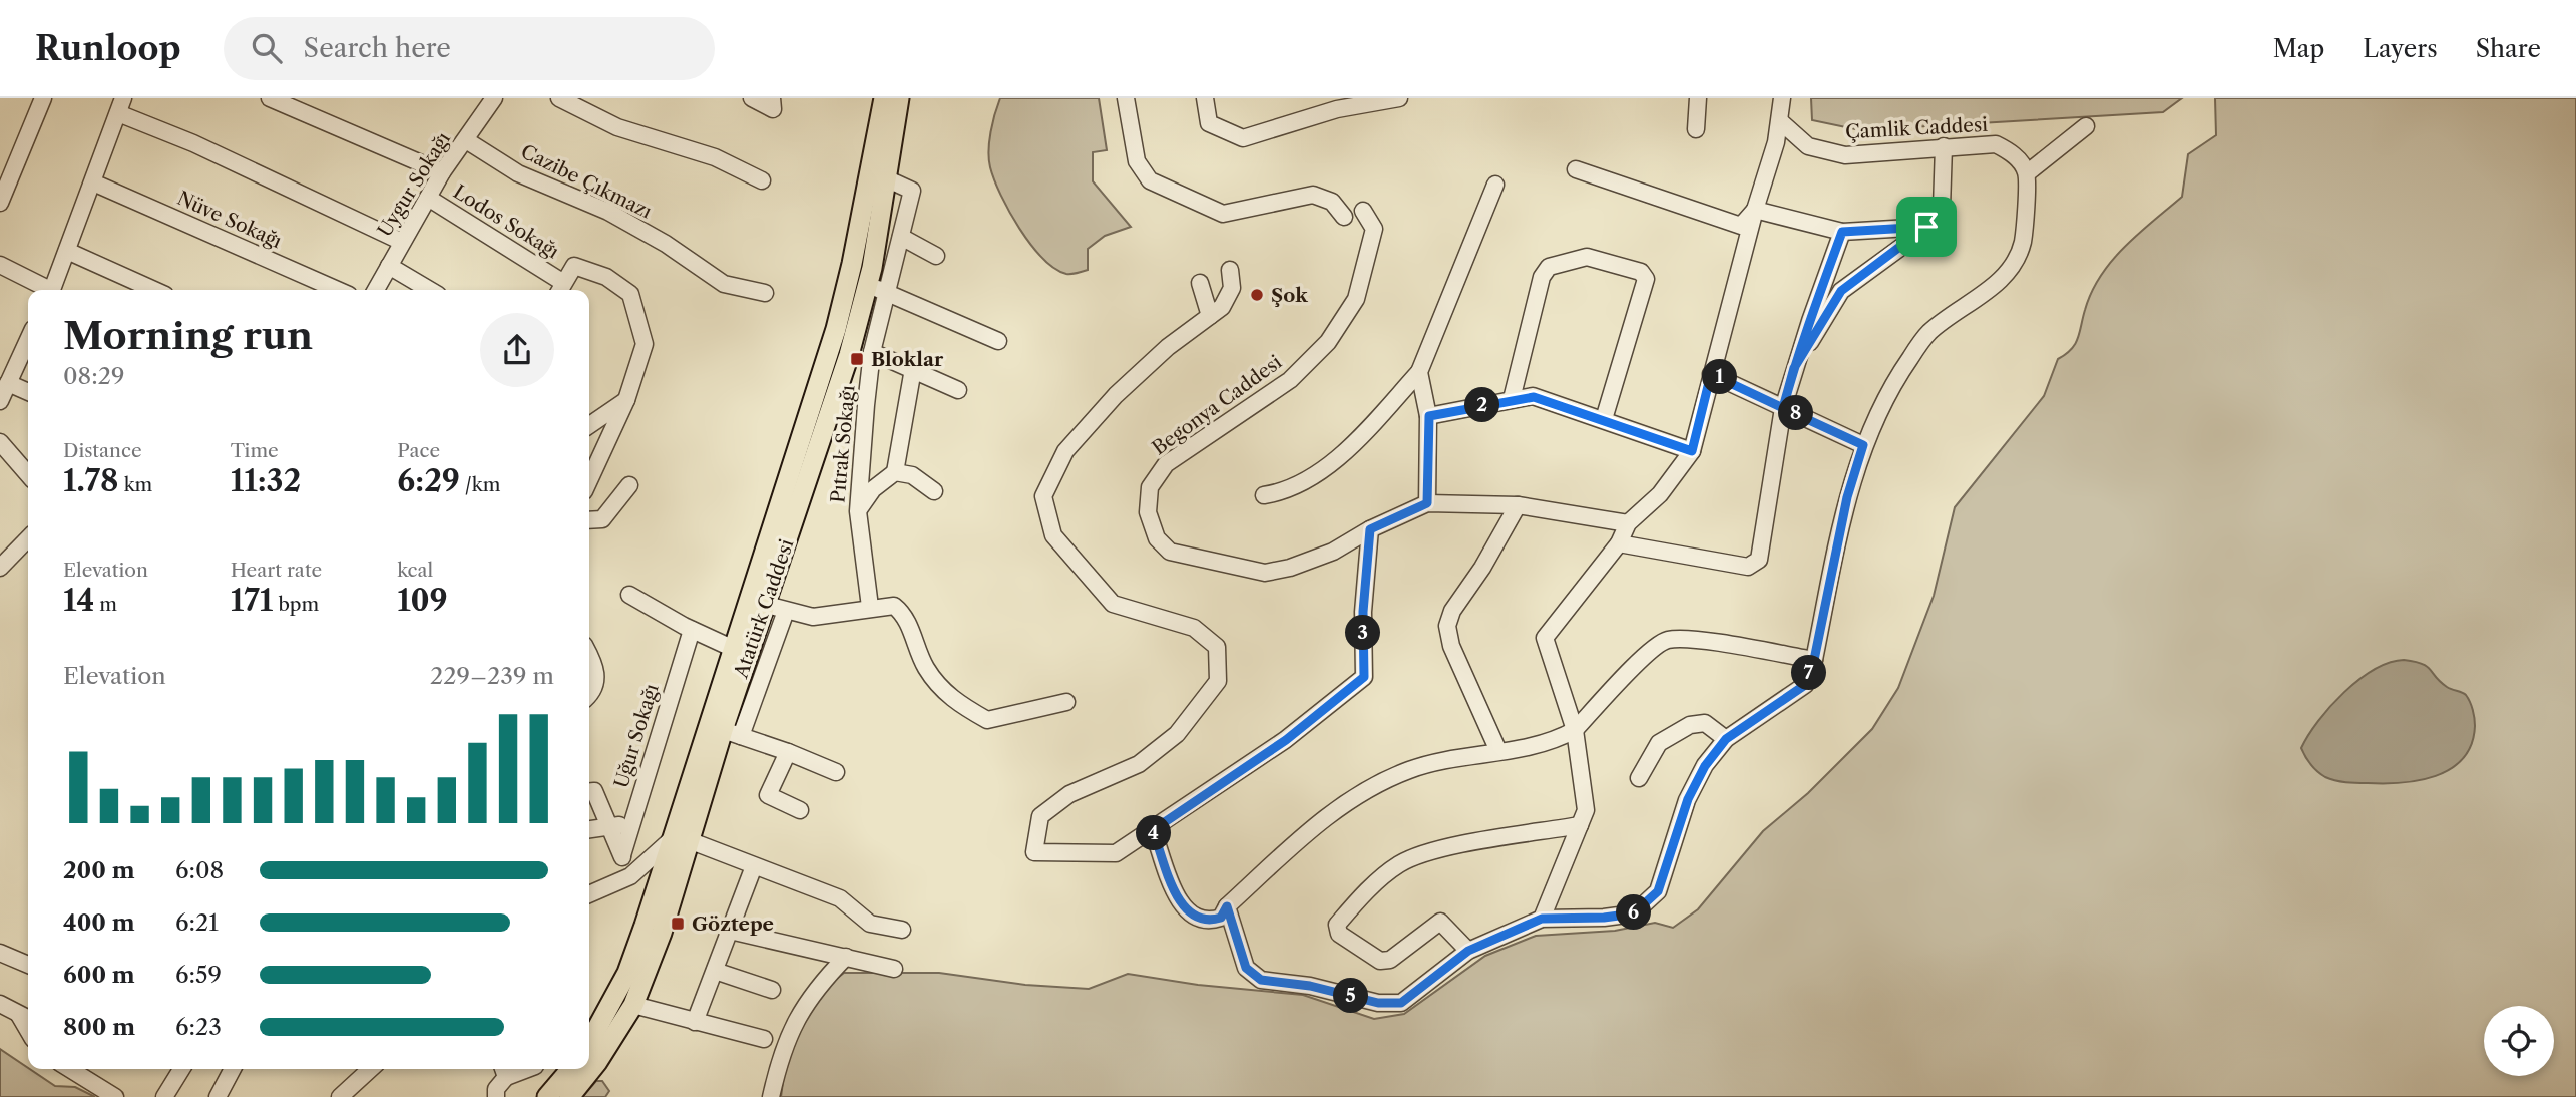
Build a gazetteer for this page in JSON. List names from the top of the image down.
{
  "streets": {
    "main road": ["Atatürk Caddesi"],
    "street": [
      "Çamlik Caddesi",
      "Cazibe Çıkmazı",
      "Uygur Sokağı",
      "Nüve Sokağı",
      "Lodos Sokağı",
      "Begonya Caddesi",
      "Pıtrak Sokağı",
      "Uğur Sokağı"
    ]
  },
  "crossings": [
    ["Cazibe Çıkmazı", "Uygur Sokağı"],
    ["Uygur Sokağı", "Lodos Sokağı"],
    ["Pıtrak Sokağı", "Atatürk Caddesi"]
  ],
  "places": {
    "other": ["Şok"],
    "transit": ["Bloklar", "Göztepe"]
  },
  "page": {
    "header": "Runloop",
    "search": "Search here",
    "nav": ["Map", "Layers", "Share"],
    "heading": ["Morning run", "08:29"],
    "pins": [
      "1",
      "2",
      "8",
      "3",
      "7",
      "4",
      "6",
      "5"
    ],
    "stats": [
      ["Distance", "1.78 km"],
      ["Time", "11:32"],
      ["Pace", "6:29 /km"],
      ["Elevation", "14 m"],
      ["Heart rate", "171 bpm"],
      ["kcal", "109"]
    ],
    "chart": ["Elevation", "229–239 m"],
    "list": [
      {
        "name": "200 m",
        "note": "6:08"
      },
      {
        "name": "400 m",
        "note": "6:21"
      },
      {
        "name": "600 m",
        "note": "6:59"
      },
      {
        "name": "800 m",
        "note": "6:23"
      }
    ]
  }
}
